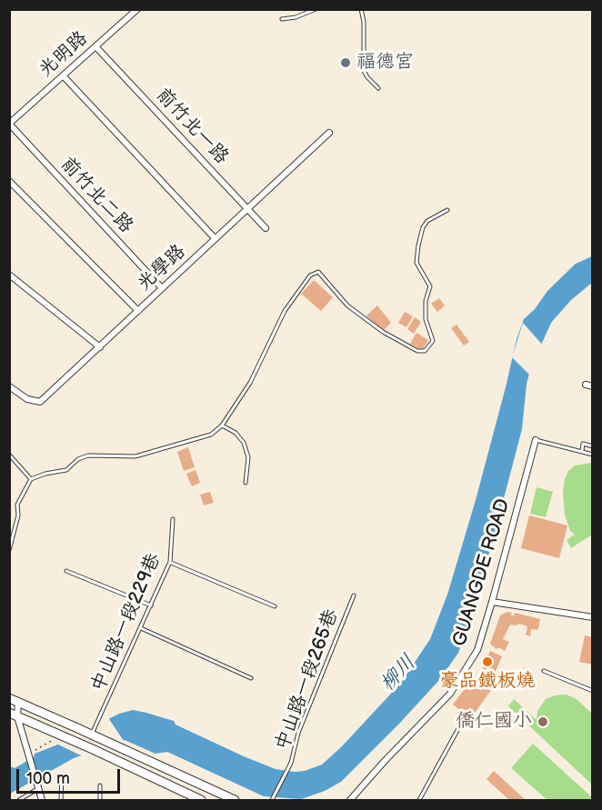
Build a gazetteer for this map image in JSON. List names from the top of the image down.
{
  "streets": {
    "street": [
      "光明路",
      "前竹北一路",
      "前竹北二路",
      "光學路",
      "GUANGDE ROAD"
    ],
    "lane": ["中山路一段229巷", "中山路一段265巷"]
  },
  "crossings": [
    ["光明路", "前竹北一路"],
    ["光明路", "前竹北二路"],
    ["前竹北一路", "光學路"],
    ["前竹北二路", "光學路"]
  ],
  "water": ["柳川"],
  "places": ["福德宮", "豪品鐵板燒", "僑仁國小"],
  "scale_bar": "100 m"
}
